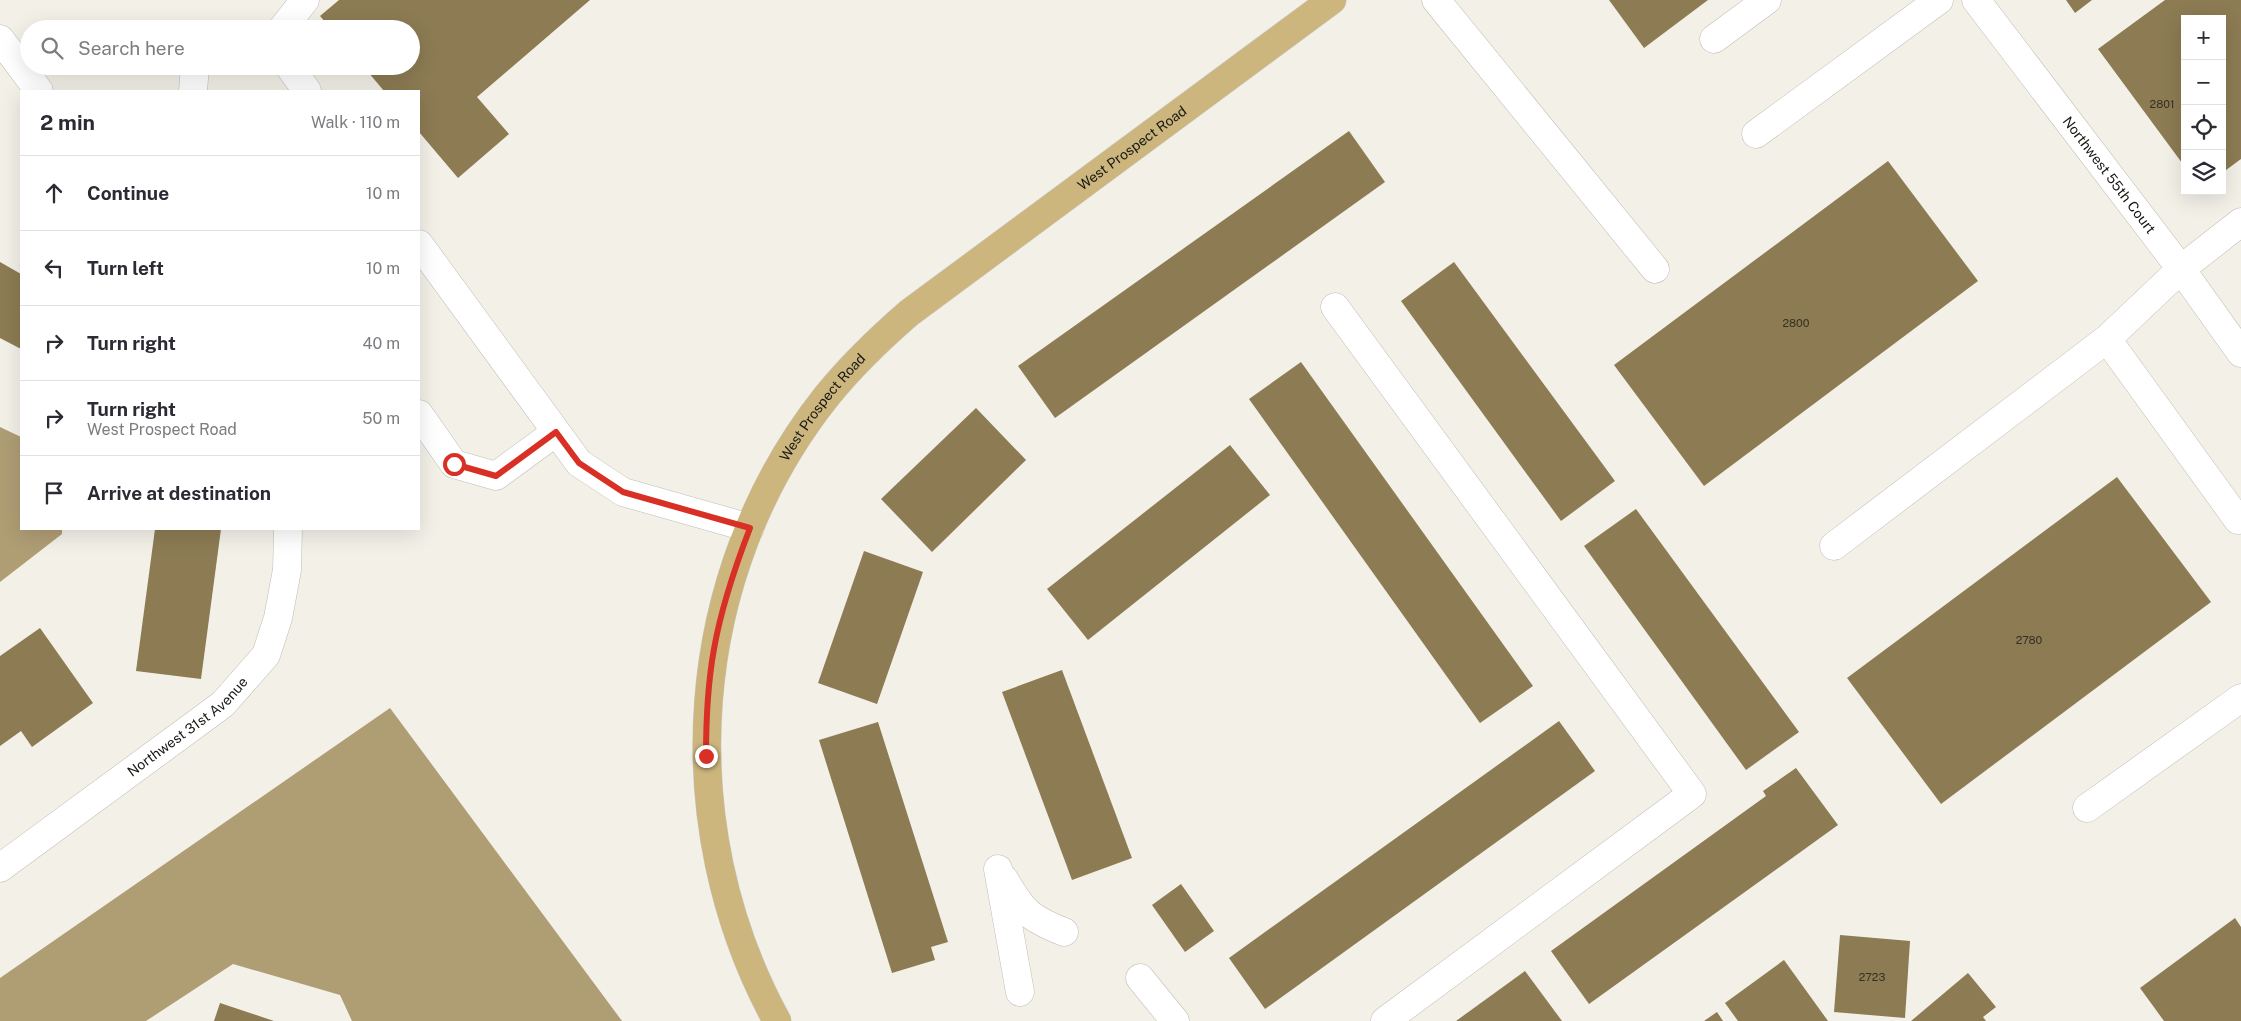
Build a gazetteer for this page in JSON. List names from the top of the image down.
{
  "streets": {
    "main road": ["West Prospect Road"],
    "street": ["Northwest 55th Court", "Northwest 31st Avenue"]
  },
  "house_numbers": [
    "2801",
    "2800",
    "2780",
    "2723"
  ],
  "page": {
    "map_buttons": ["+", "−"],
    "search": "Search here",
    "heading": ["2 min", "Walk · 110 m"],
    "list": [
      ["Continue", "10 m"],
      ["Turn left", "10 m"],
      ["Turn right", "40 m"],
      ["Turn right", "West Prospect Road", "50 m"],
      "Arrive at destination"
    ]
  }
}
